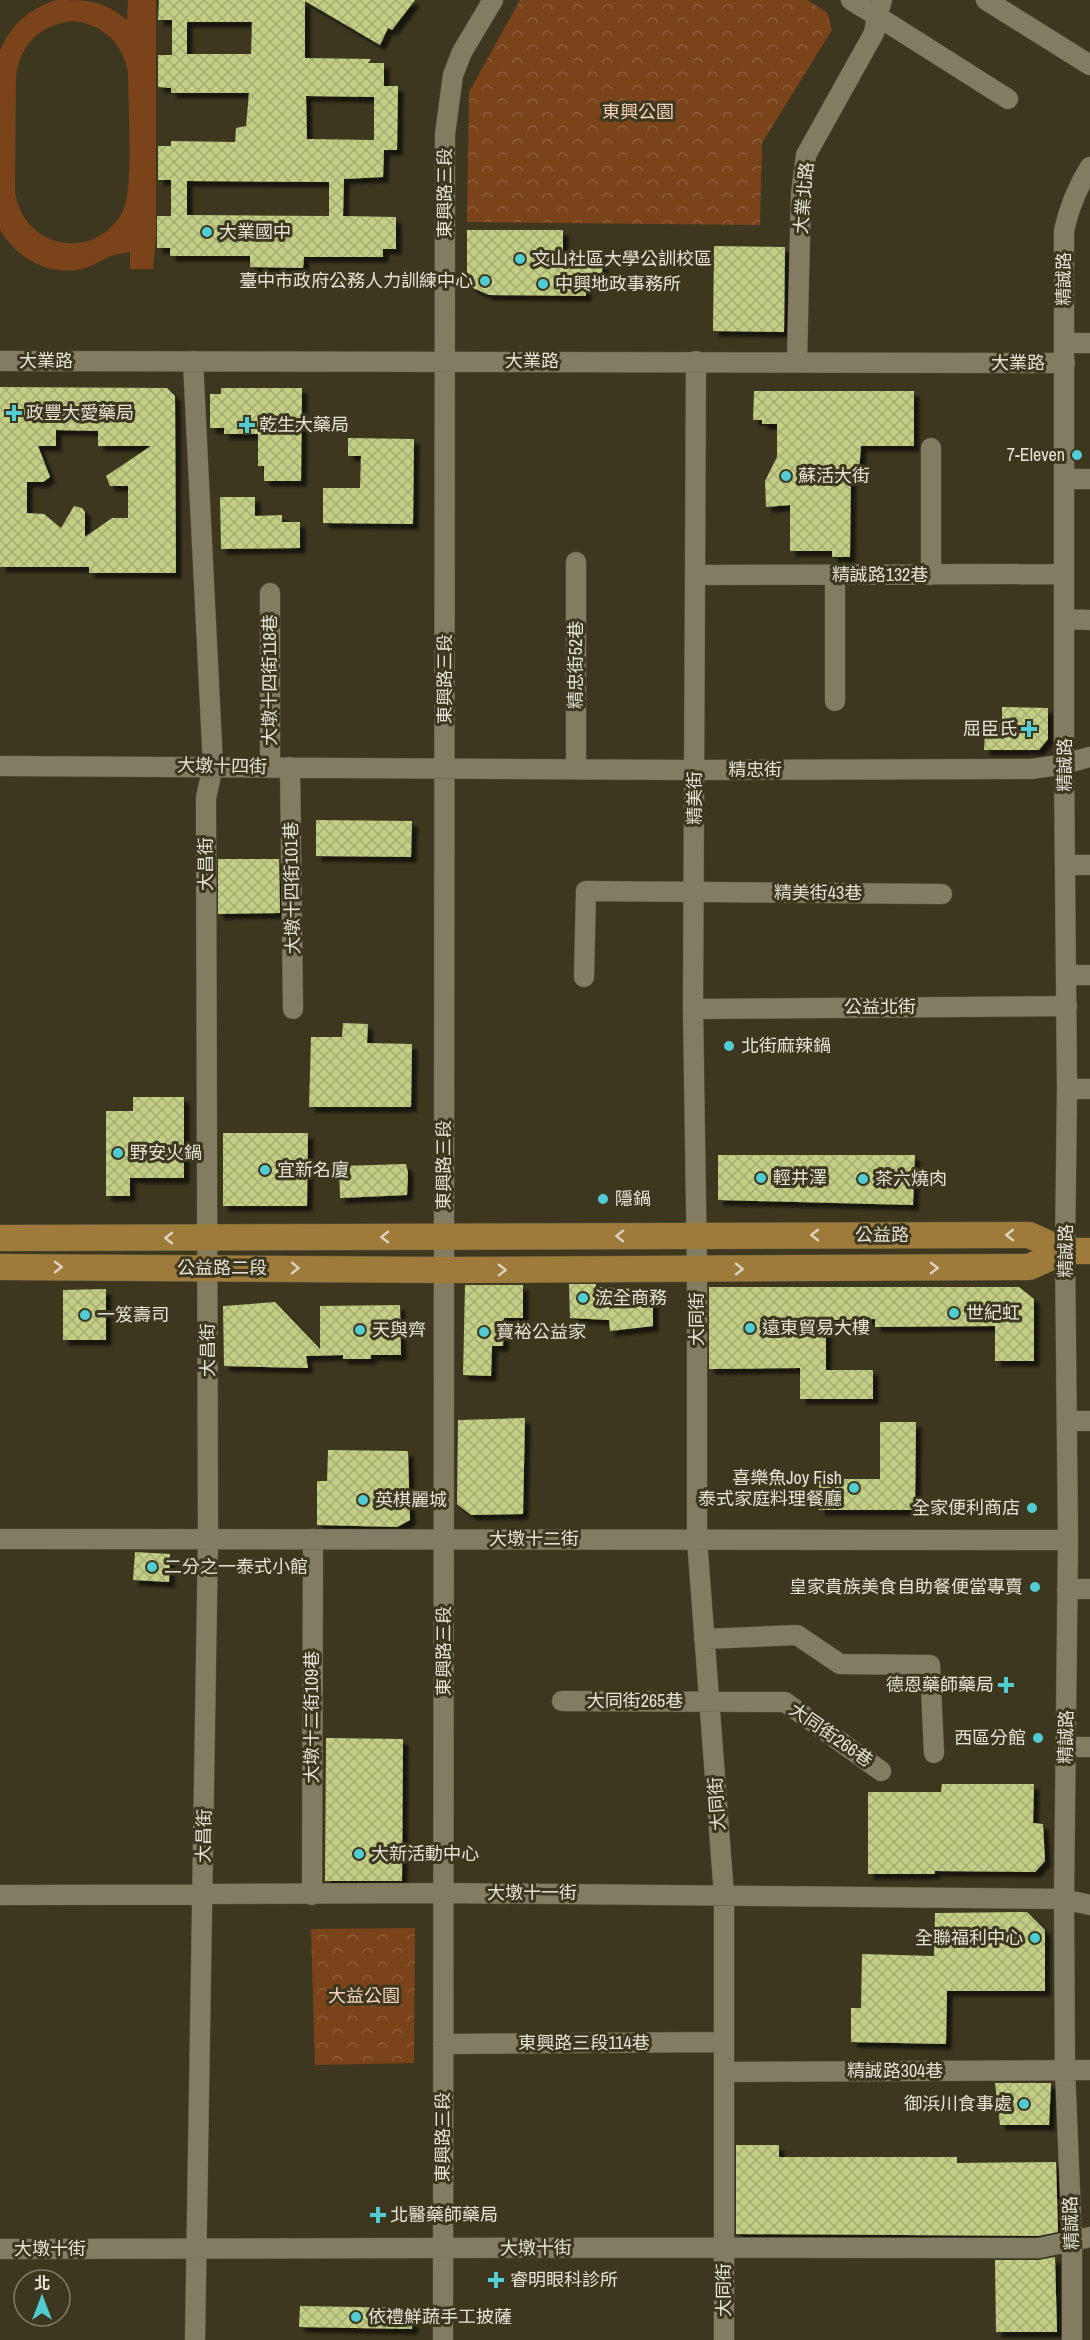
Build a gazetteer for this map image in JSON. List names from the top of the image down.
{
  "streets": {
    "main road": ["公益路", "公益路二段"],
    "street": [
      "東興路三段",
      "大業北路",
      "精誠路",
      "大業路",
      "精誠路132巷",
      "精忠街52巷",
      "大墩十四街118巷",
      "大墩十四街",
      "精忠街",
      "精美街",
      "大昌街",
      "大墩十四街101巷",
      "精美街43巷",
      "公益北街",
      "大同街",
      "大墩十二街",
      "大同街265巷",
      "大墩十二街109巷",
      "大同街266巷",
      "大墩十一街",
      "東興路三段114巷",
      "精誠路304巷",
      "大墩十街"
    ]
  },
  "crossings": [
    ["東興路三段", "大業路"],
    ["東興路三段", "大墩十四街"],
    ["東興路三段", "精忠街"],
    ["東興路三段", "公益路"],
    ["東興路三段", "公益路二段"],
    ["東興路三段", "大墩十二街"],
    ["東興路三段", "大墩十一街"],
    ["東興路三段", "東興路三段114巷"],
    ["東興路三段", "大墩十街"],
    ["大業北路", "大業路"],
    ["精誠路", "大業路"],
    ["精誠路", "精誠路132巷"],
    ["精誠路", "精忠街"],
    ["精誠路", "公益北街"],
    ["精誠路", "公益路"],
    ["精誠路", "大墩十二街"],
    ["精誠路", "大墩十一街"],
    ["精誠路", "精誠路304巷"],
    ["精誠路", "大墩十街"],
    ["大業路", "精美街"],
    ["大業路", "大昌街"],
    ["精誠路132巷", "精美街"],
    ["精忠街52巷", "精忠街"],
    ["大墩十四街118巷", "大墩十四街"],
    ["大墩十四街118巷", "大墩十四街101巷"],
    ["大墩十四街", "精忠街"],
    ["大墩十四街", "大昌街"],
    ["大墩十四街", "大墩十四街101巷"],
    ["精忠街", "精美街"],
    ["精美街", "精美街43巷"],
    ["精美街", "公益北街"],
    ["精美街", "公益路"],
    ["大昌街", "公益路二段"],
    ["大昌街", "大墩十二街"],
    ["大昌街", "大墩十一街"],
    ["大昌街", "大墩十街"],
    ["公益路", "公益路二段"],
    ["公益路", "大同街"],
    ["大同街", "大墩十二街"],
    ["大同街", "大同街265巷"],
    ["大同街", "大同街266巷"],
    ["大同街", "大墩十一街"],
    ["大同街", "東興路三段114巷"],
    ["大同街", "精誠路304巷"],
    ["大同街", "大墩十街"],
    ["大墩十二街", "大墩十二街109巷"],
    ["大同街265巷", "大同街266巷"],
    ["大墩十二街109巷", "大墩十一街"]
  ],
  "parks": ["東興公園", "大益公園"],
  "places": {
    "other": [
      "大業國中",
      "文山社區大學公訓校區",
      "臺中市政府公務人力訓練中心",
      "中興地政事務所",
      "7-Eleven",
      "蘇活大街",
      "北街麻辣鍋",
      "野安火鍋",
      "宜新名廈",
      "輕井澤",
      "茶六燒肉",
      "隱鍋",
      "浤全商務",
      "世紀虹",
      "一笈壽司",
      "遠東貿易大樓",
      "天與齊",
      "寶裕公益家",
      "喜樂魚Joy Fish 泰式家庭料理餐廳",
      "英棋麗城",
      "全家便利商店",
      "二分之一泰式小館",
      "皇家貴族美食自助餐便當專賣",
      "西區分館",
      "大新活動中心",
      "全聯福利中心",
      "御浜川食事處",
      "依禮鮮蔬手工披薩"
    ],
    "health": [
      "政豐大愛藥局",
      "乾生大藥局",
      "屈臣氏",
      "德恩藥師藥局",
      "北醫藥師藥局",
      "睿明眼科診所"
    ]
  },
  "north": "top"
}
